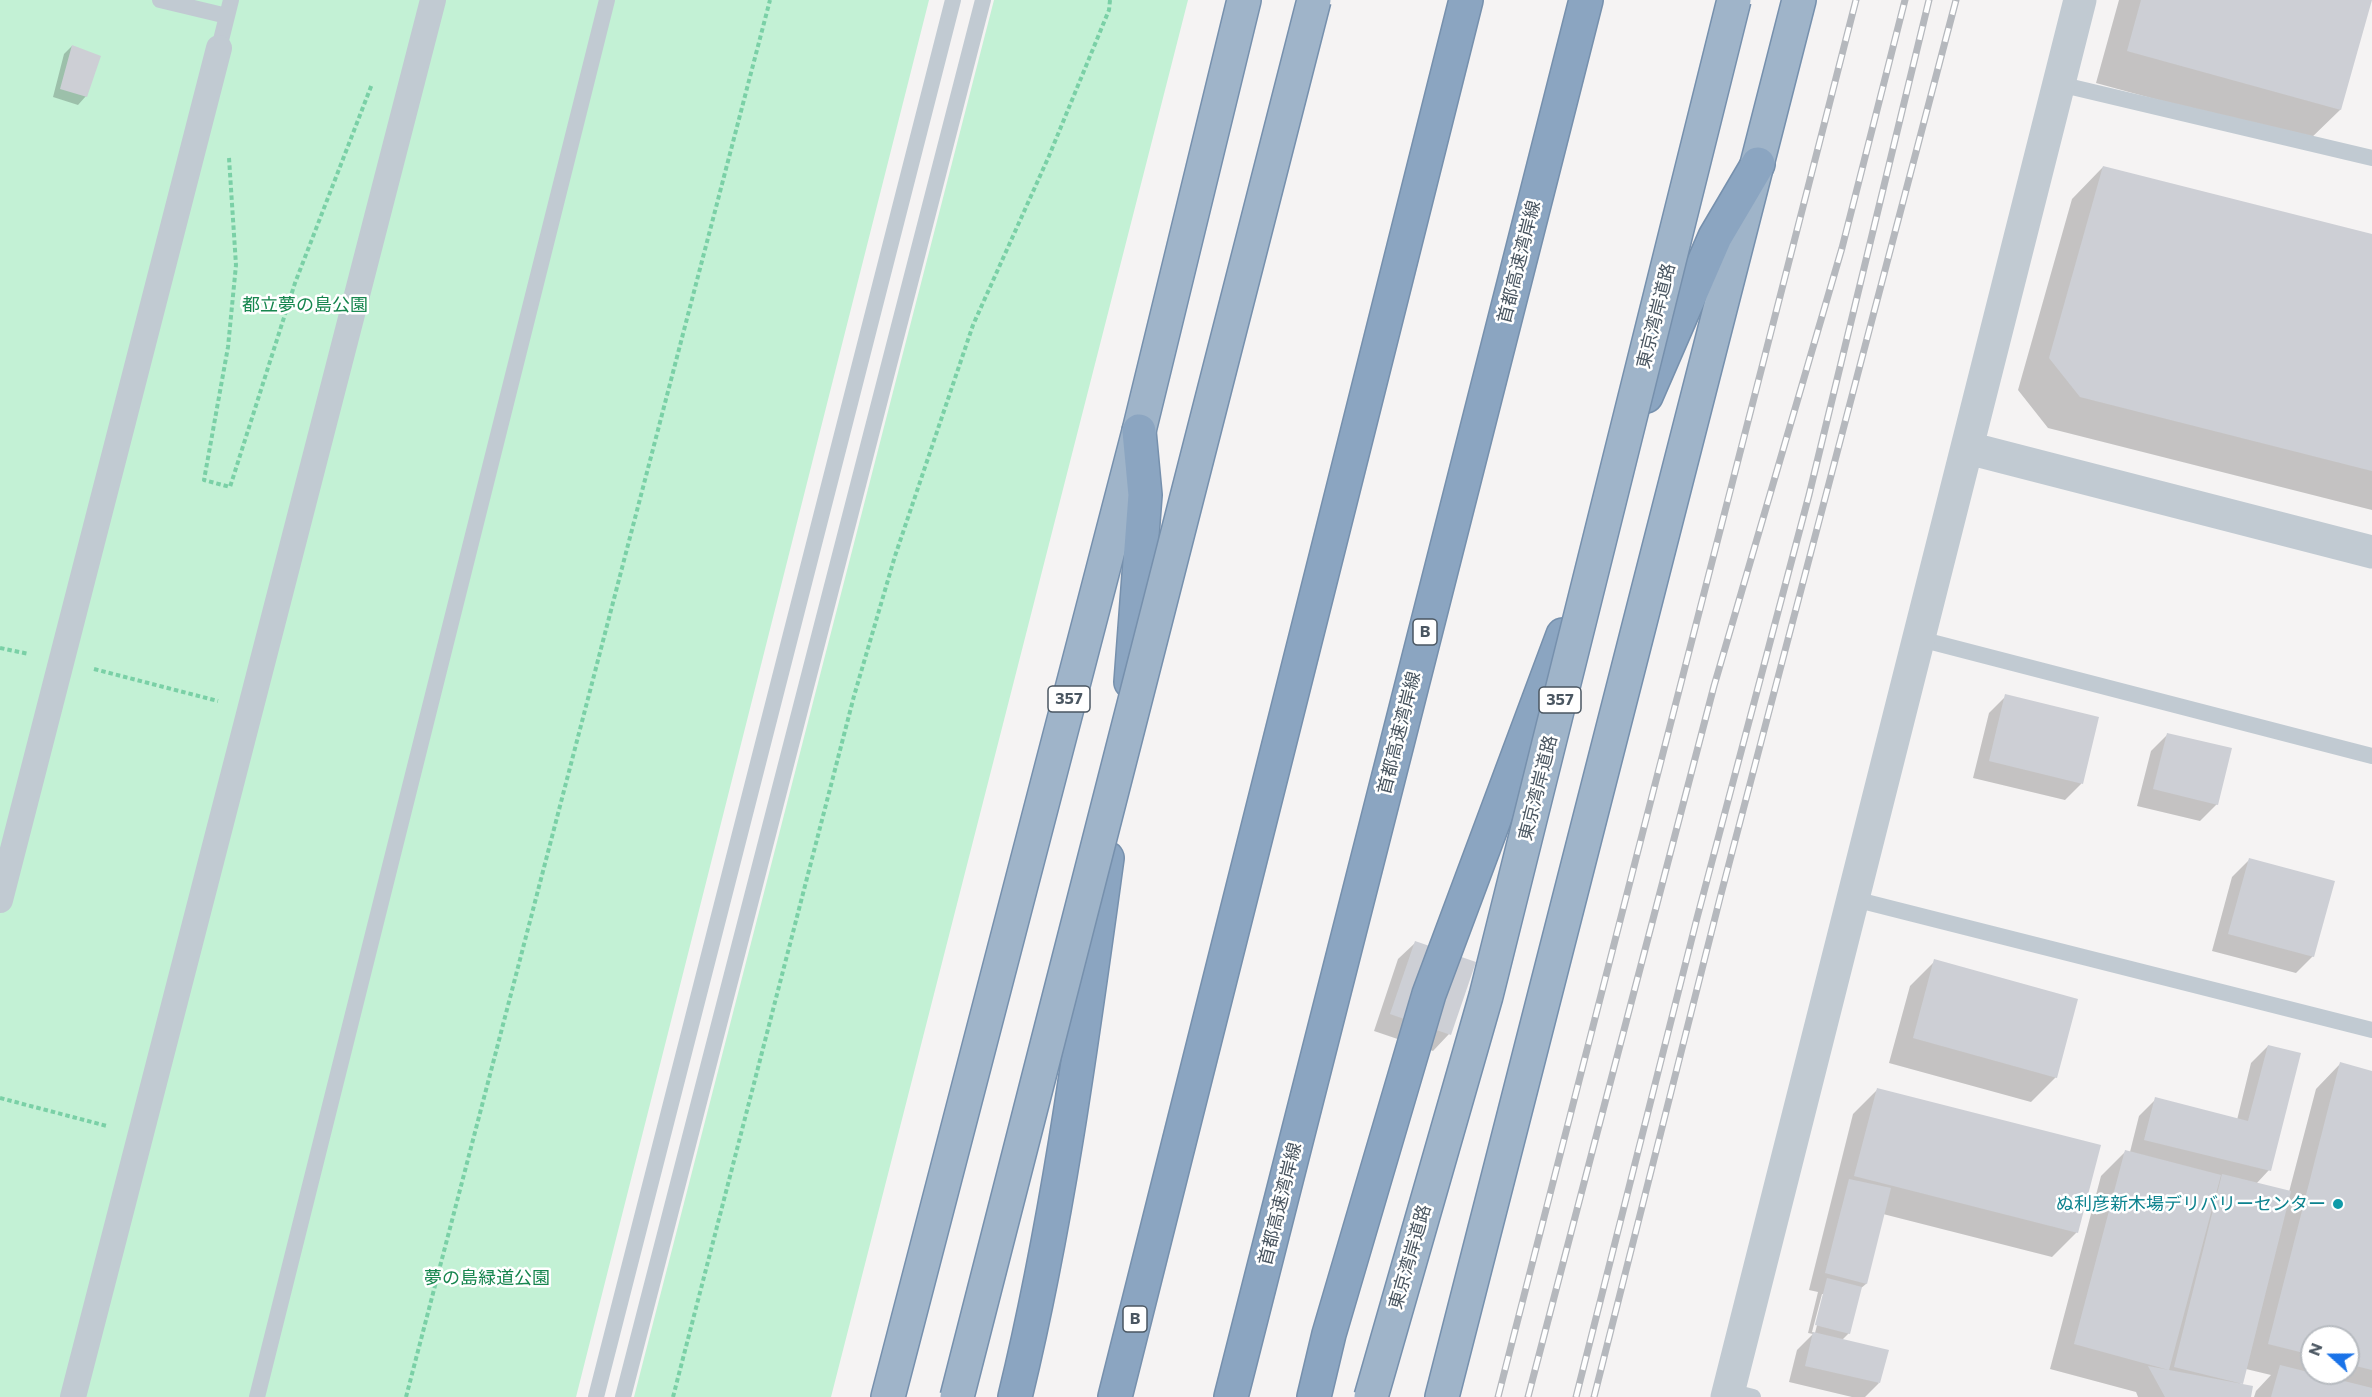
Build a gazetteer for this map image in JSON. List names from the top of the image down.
{
  "streets": {
    "highway": [
      "首都高速湾岸線",
      "東京湾岸道路",
      "B",
      "357"
    ]
  },
  "parks": ["都立夢の島公園", "夢の島緑道公園"],
  "places": ["ぬ利彦新木場デリバリーセンター"],
  "north": "left"
}
